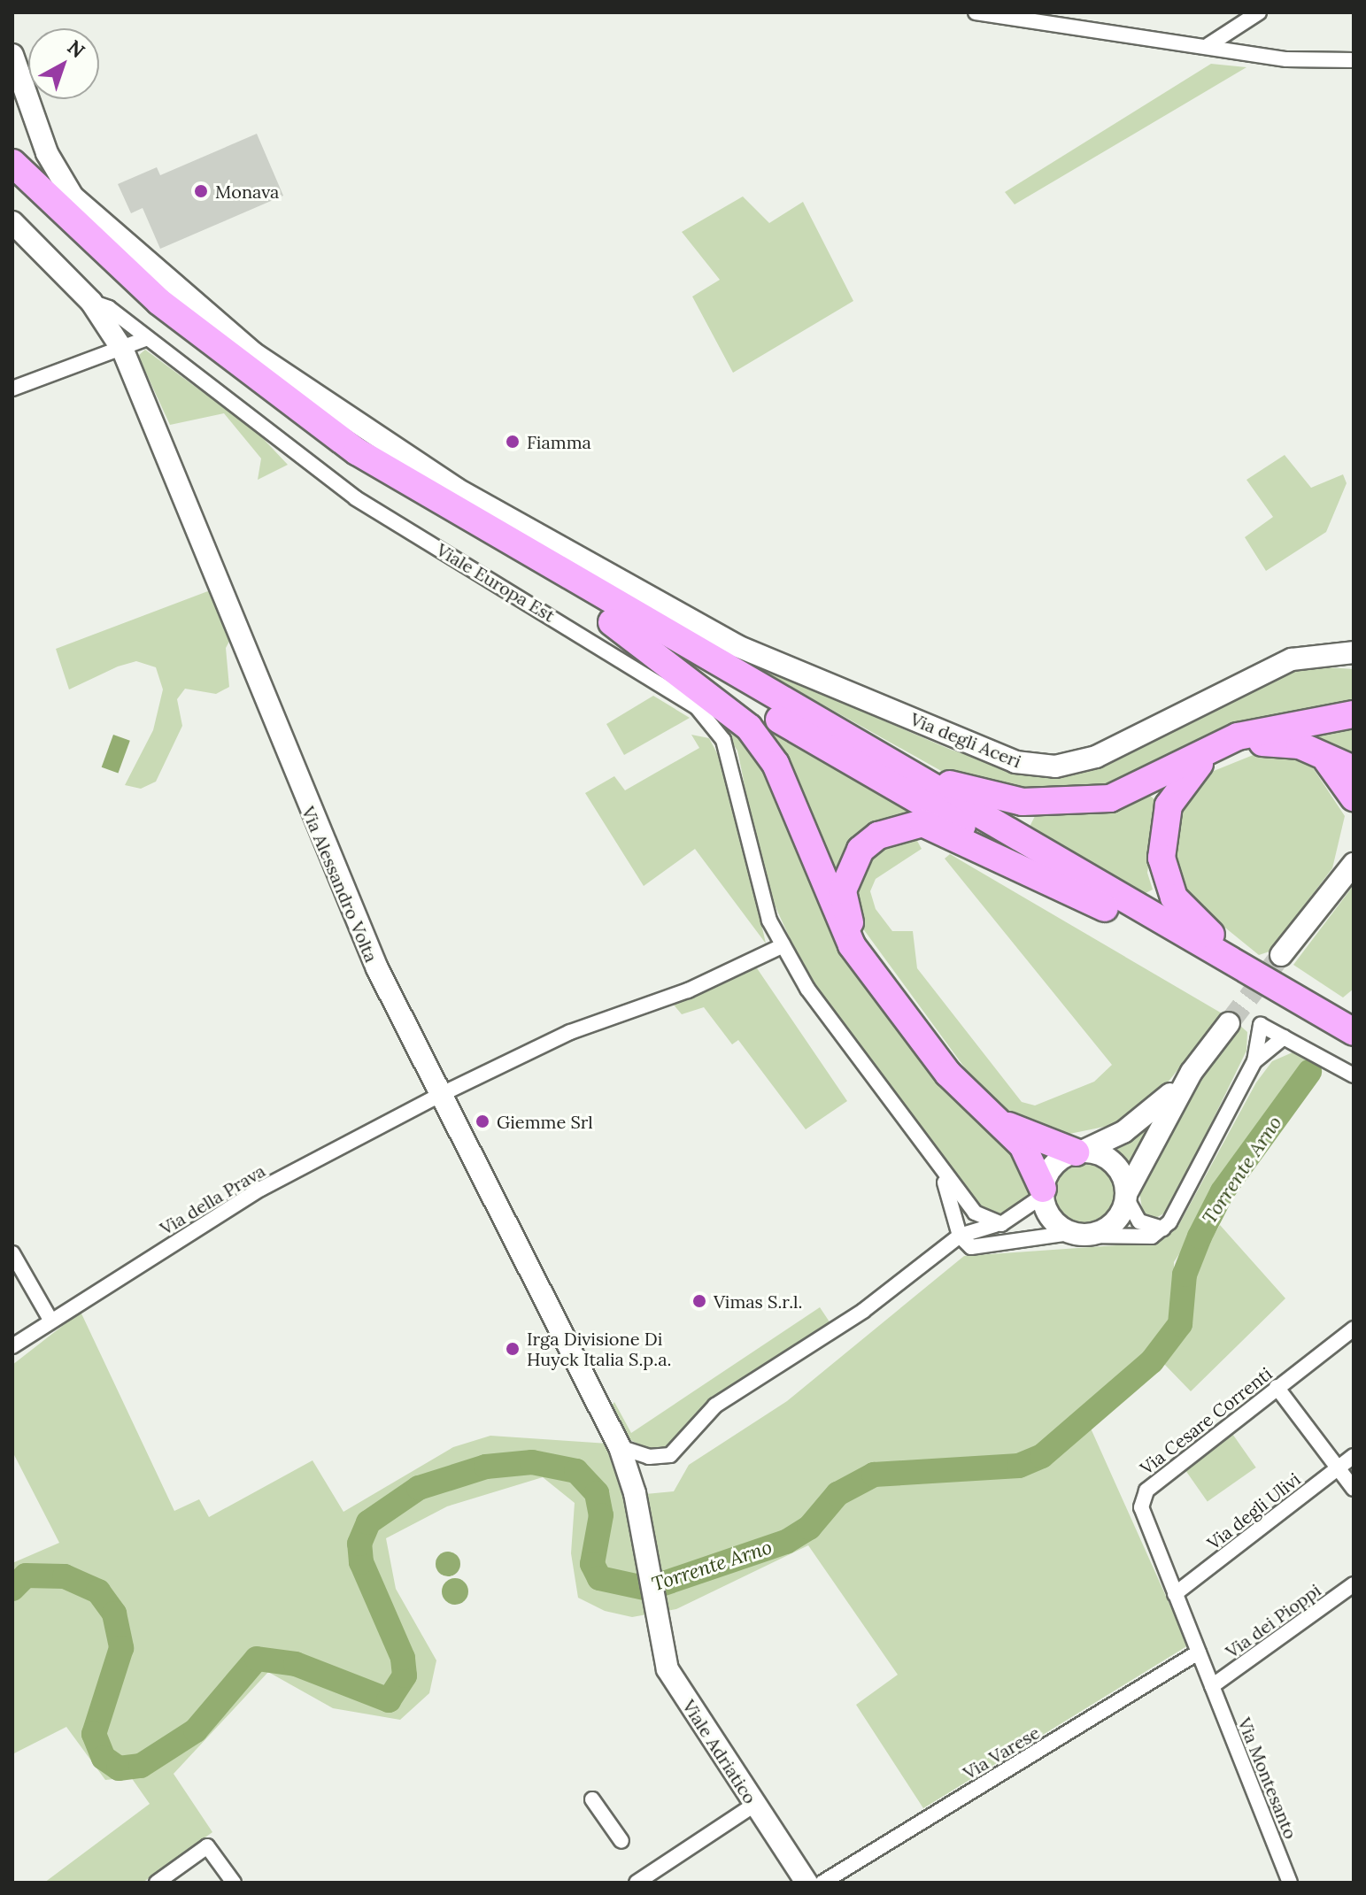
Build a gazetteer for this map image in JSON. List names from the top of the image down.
{
  "streets": {
    "street": [
      "Viale Europa Est",
      "Via degli Aceri",
      "Via Alessandro Volta",
      "Via della Prava",
      "Via Cesare Correnti",
      "Via degli Ulivi",
      "Via dei Pioppi",
      "Viale Adriatico",
      "Via Varese",
      "Via Montesanto"
    ]
  },
  "crossings": [
    ["Viale Europa Est", "Via Alessandro Volta"],
    ["Via Alessandro Volta", "Via della Prava"],
    ["Via Alessandro Volta", "Viale Adriatico"],
    ["Via Cesare Correnti", "Via degli Ulivi"],
    ["Via Cesare Correnti", "Via dei Pioppi"],
    ["Via Cesare Correnti", "Via Varese"],
    ["Via Cesare Correnti", "Via Montesanto"],
    ["Via dei Pioppi", "Via Montesanto"]
  ],
  "water": ["Torrente Arno"],
  "places": [
    "Monava",
    "Fiamma",
    "Giemme Srl",
    "Vimas S.r.l.",
    "Irga Divisione Di Huyck Italia S.p.a."
  ],
  "north": "top right"
}
